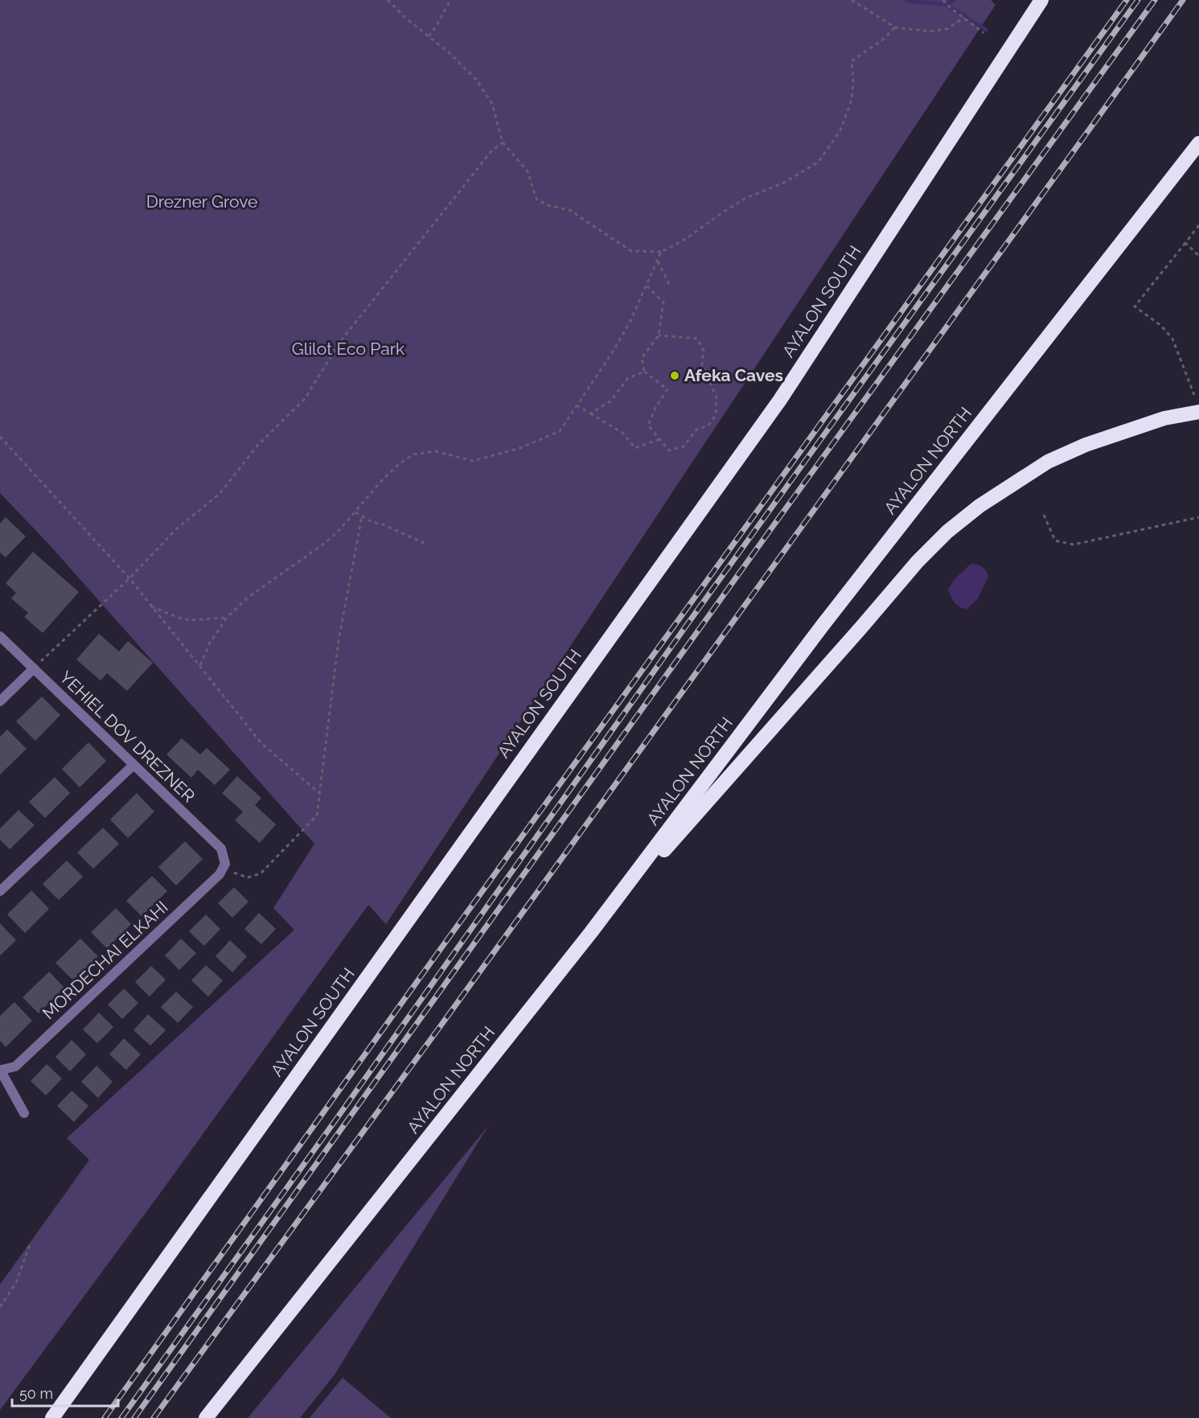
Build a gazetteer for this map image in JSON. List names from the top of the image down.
{
  "streets": {
    "highway": ["AYALON SOUTH", "AYALON NORTH"],
    "street": ["YEHIEL DOV DREZNER", "MORDECHAI ELKAHI"]
  },
  "crossings": [
    ["YEHIEL DOV DREZNER", "MORDECHAI ELKAHI"]
  ],
  "parks": ["Drezner Grove", "Glilot Eco Park"],
  "places": ["Afeka Caves"],
  "scale_bar": "50 m"
}
